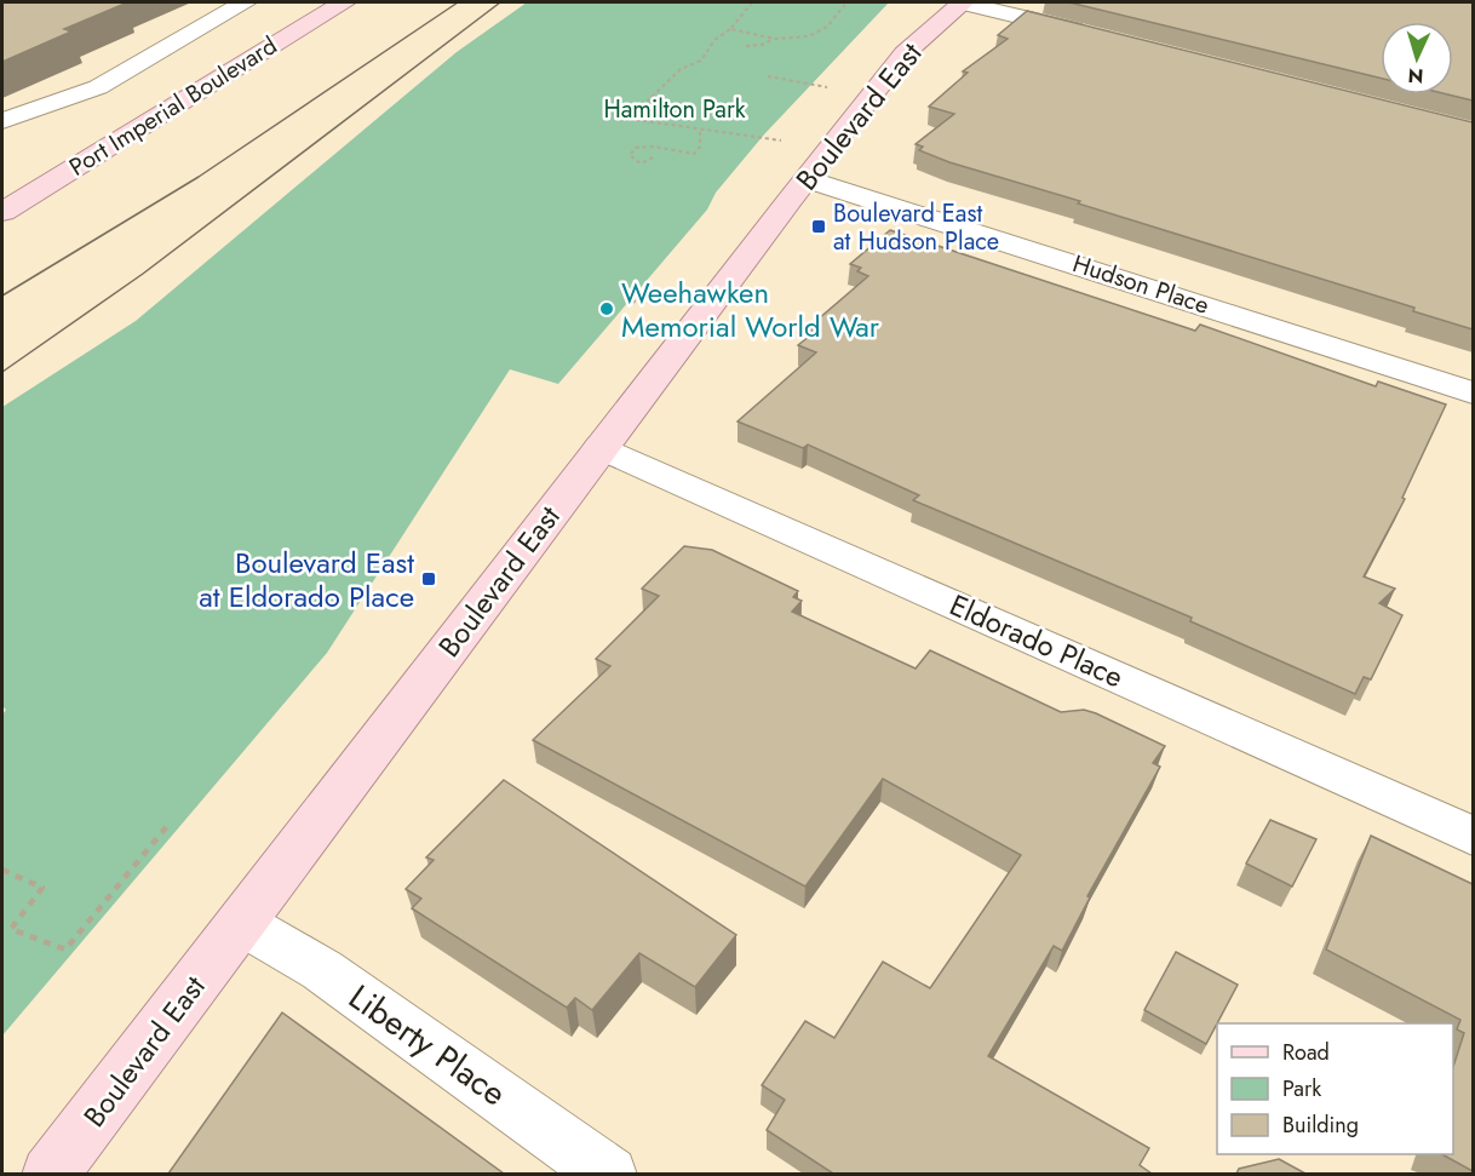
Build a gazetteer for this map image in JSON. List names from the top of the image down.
{
  "streets": {
    "main road": ["Port Imperial Boulevard", "Boulevard East"],
    "street": ["Hudson Place", "Eldorado Place", "Liberty Place"]
  },
  "crossings": [
    ["Boulevard East", "Hudson Place"],
    ["Boulevard East", "Eldorado Place"],
    ["Boulevard East", "Liberty Place"]
  ],
  "parks": ["Hamilton Park"],
  "places": {
    "transit": ["Boulevard East at Hudson Place", "Boulevard East at Eldorado Place"],
    "other": ["Weehawken Memorial World War"]
  },
  "legend": ["Road", "Park", "Building"],
  "north": "bottom"
}
